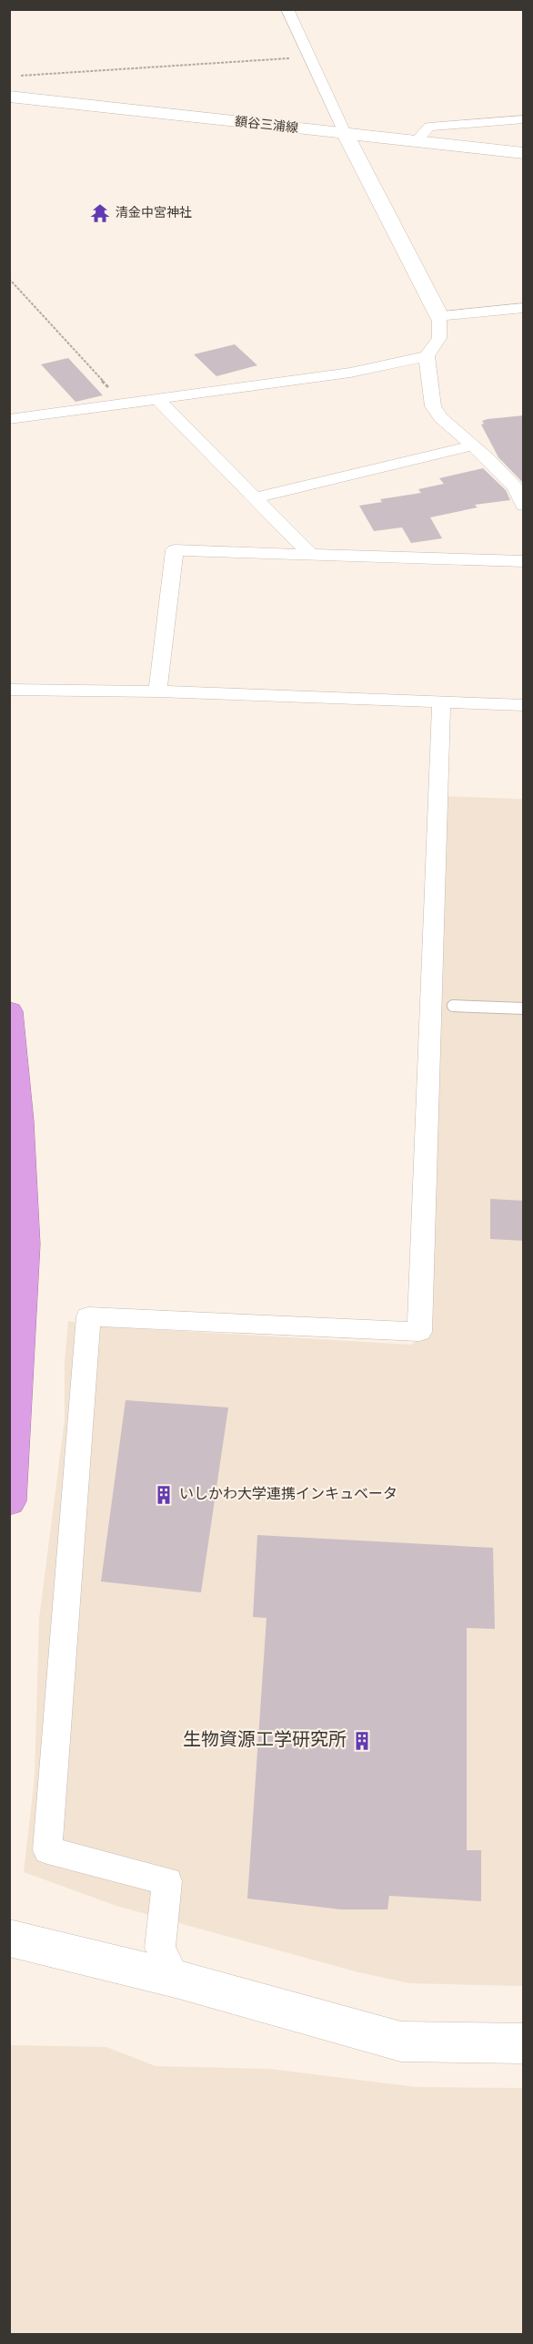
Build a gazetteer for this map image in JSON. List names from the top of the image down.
{
  "streets": {
    "street": ["額谷三浦線"]
  },
  "places": {
    "temple": ["清金中宮神社"],
    "building": ["いしかわ大学連携インキュベータ", "生物資源工学研究所"]
  }
}
